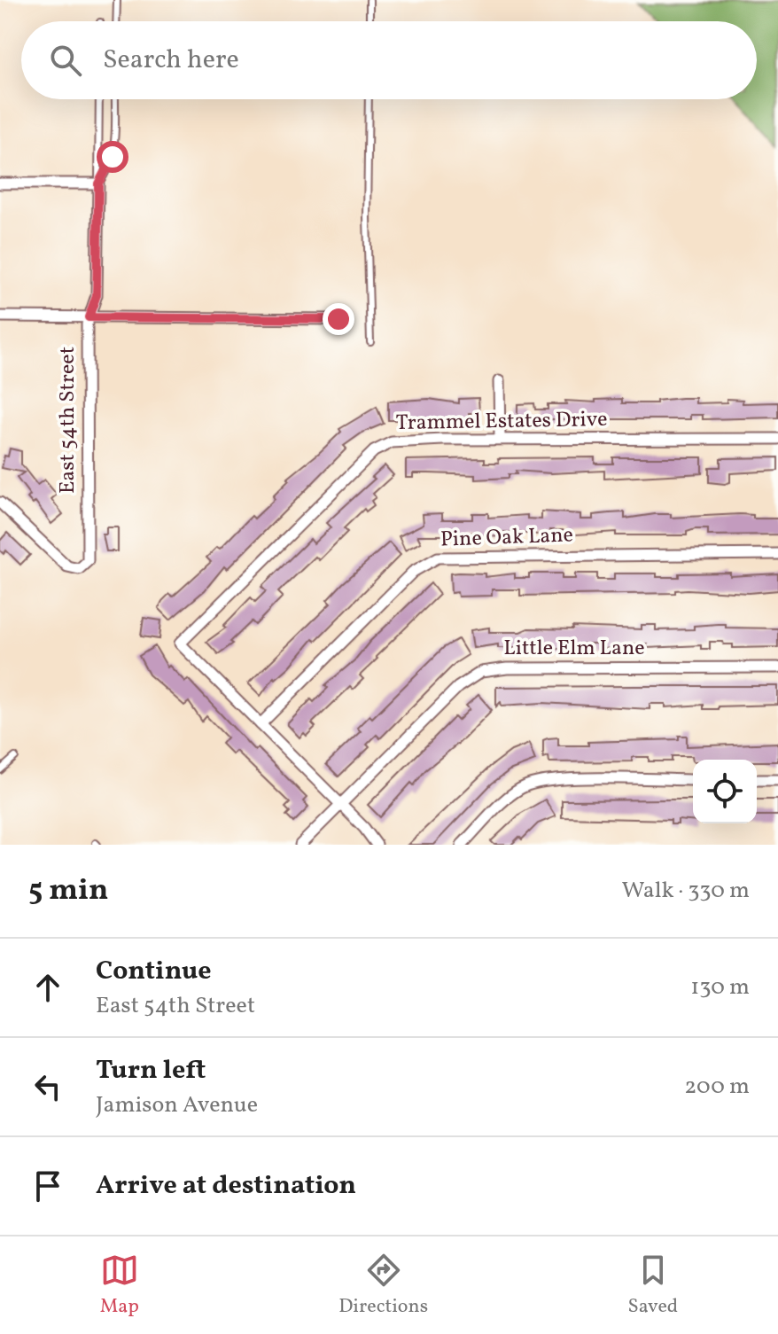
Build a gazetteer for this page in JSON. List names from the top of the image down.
{
  "streets": {
    "street": [
      "East 54th Street",
      "Trammel Estates Drive",
      "Pine Oak Lane",
      "Little Elm Lane"
    ]
  },
  "crossings": [
    ["Trammel Estates Drive", "Pine Oak Lane"]
  ],
  "page": {
    "search": "Search here",
    "heading": ["5 min", "Walk · 330 m"],
    "list": [
      ["Continue", "East 54th Street", "130 m"],
      ["Turn left", "Jamison Avenue", "200 m"],
      "Arrive at destination"
    ],
    "nav": ["Map", "Directions", "Saved"]
  }
}
